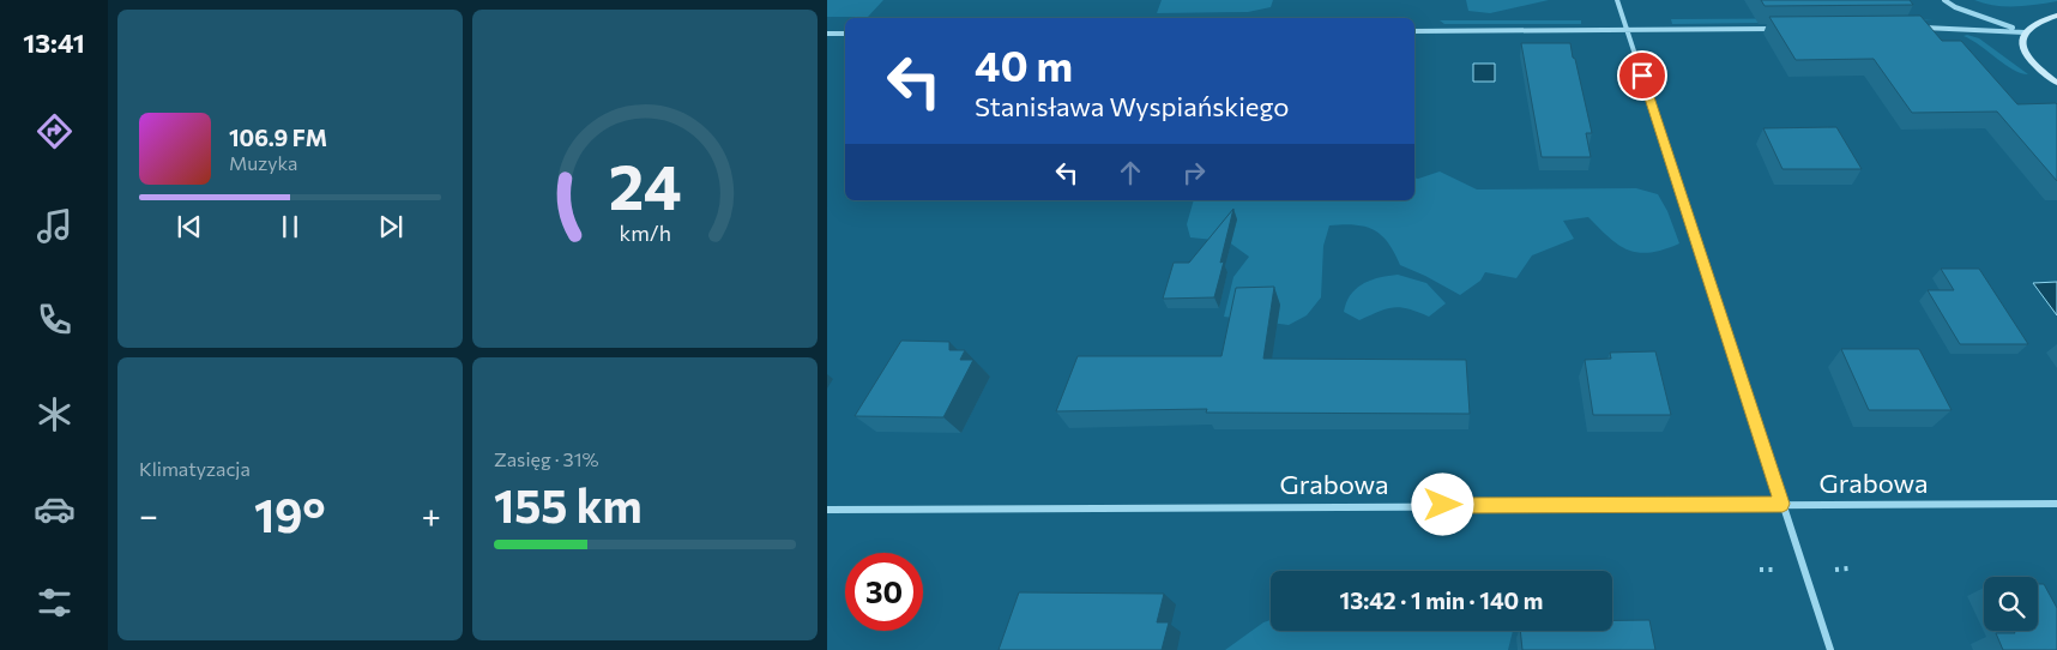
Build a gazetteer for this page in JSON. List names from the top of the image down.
{
  "streets": {
    "street": ["Grabowa"]
  },
  "page": {
    "tabs": "13:41",
    "turn": ["40 m", "Stanisława Wyspiańskiego"],
    "song": ["106.9 FM", "Muzyka"],
    "tile": [
      "Klimatyzacja",
      ["Zasięg · 31%", "155 km"]
    ],
    "heat": ["−", "19°", "+"],
    "limit": "30",
    "trip": "13:42 · 1 min · 140 m",
    "gauge": ["24", "km/h"]
  }
}
